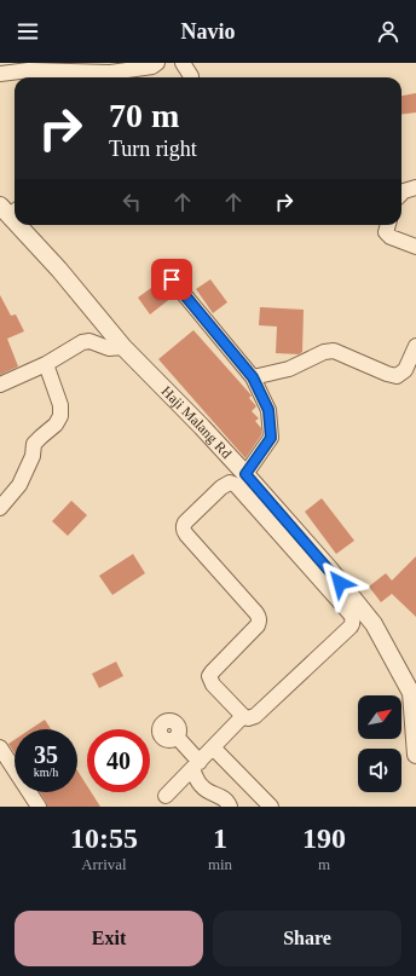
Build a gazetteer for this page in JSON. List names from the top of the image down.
{
  "streets": {
    "street": ["Haji Malang Rd"]
  },
  "north": "top right",
  "page": {
    "header": "Navio",
    "turn": ["70 m", "Turn right"],
    "speed": "35 km/h",
    "limit": "40",
    "eta": [
      "10:55",
      "Arrival",
      "1",
      "min",
      "190",
      "m"
    ],
    "buttons": ["Exit", "Share"]
  }
}
